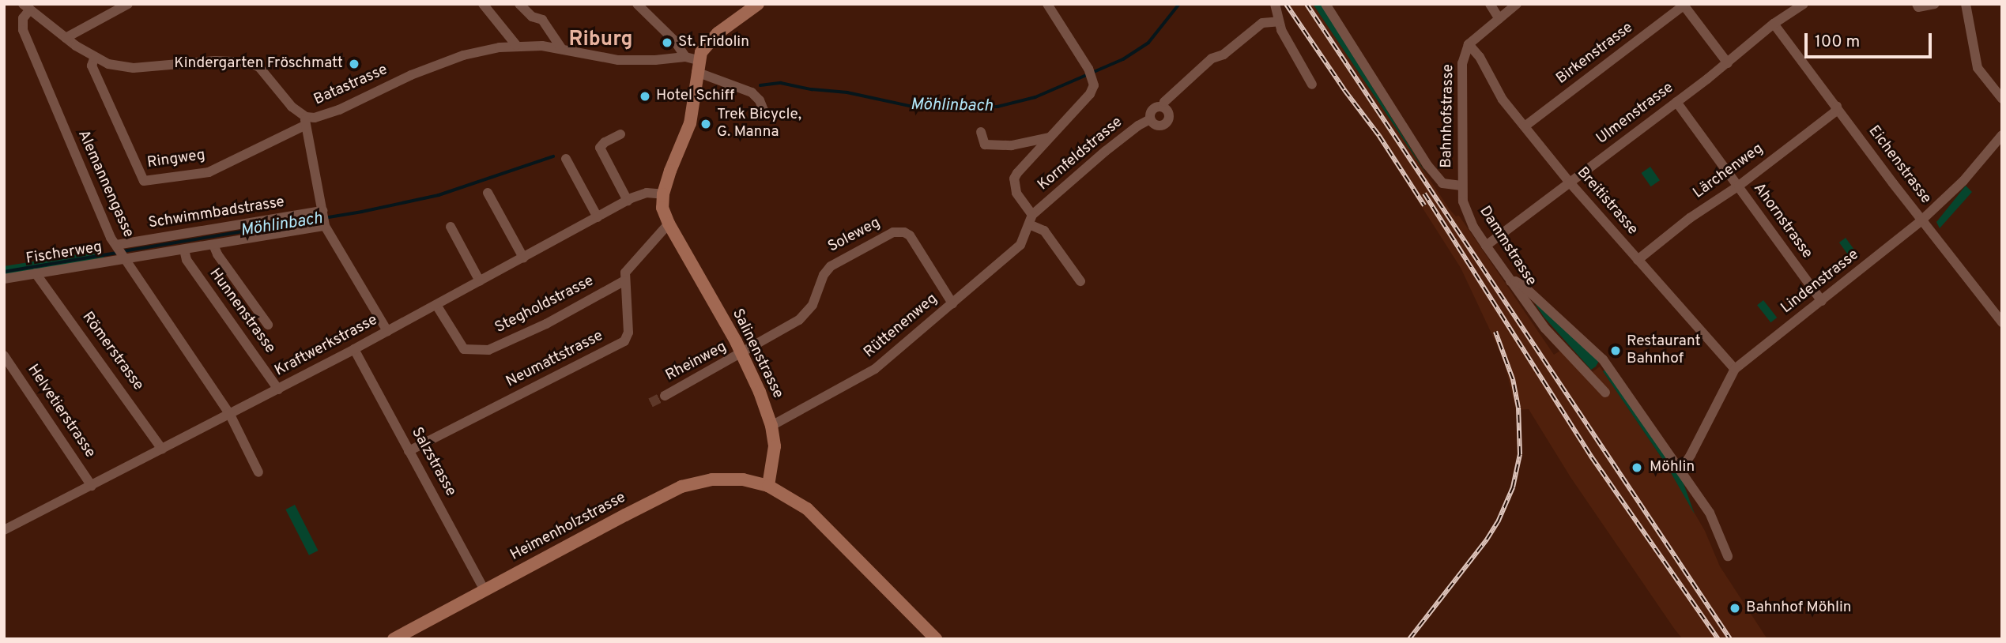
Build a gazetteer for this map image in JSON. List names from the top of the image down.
{
  "streets": {
    "street": [
      "Birkenstrasse",
      "Batastrasse",
      "Ulmenstrasse",
      "Bahnhofstrasse",
      "Kornfeldstrasse",
      "Ringweg",
      "Eichenstrasse",
      "Lärchenweg",
      "Alemannengasse",
      "Breitistrasse",
      "Schwimmbadstrasse",
      "Ahornstrasse",
      "Soleweg",
      "Dammstrasse",
      "Fischerweg",
      "Lindenstrasse",
      "Stegholdstrasse",
      "Hunnenstrasse",
      "Rüttenenweg",
      "Kraftwerkstrasse",
      "Römerstrasse",
      "Salinenstrasse",
      "Neumattstrasse",
      "Rheinweg",
      "Helvetierstrasse",
      "Salzstrasse",
      "Heimenholzstrasse"
    ]
  },
  "crossings": [
    ["Birkenstrasse", "Breitistrasse"],
    ["Batastrasse", "Ringweg"],
    ["Batastrasse", "Alemannengasse"],
    ["Ulmenstrasse", "Eichenstrasse"],
    ["Ulmenstrasse", "Breitistrasse"],
    ["Ulmenstrasse", "Ahornstrasse"],
    ["Ulmenstrasse", "Dammstrasse"],
    ["Bahnhofstrasse", "Breitistrasse"],
    ["Bahnhofstrasse", "Dammstrasse"],
    ["Kornfeldstrasse", "Rüttenenweg"],
    ["Eichenstrasse", "Lärchenweg"],
    ["Eichenstrasse", "Lindenstrasse"],
    ["Lärchenweg", "Breitistrasse"],
    ["Lärchenweg", "Ahornstrasse"],
    ["Alemannengasse", "Schwimmbadstrasse"],
    ["Alemannengasse", "Fischerweg"],
    ["Alemannengasse", "Kraftwerkstrasse"],
    ["Breitistrasse", "Lindenstrasse"],
    ["Ahornstrasse", "Lindenstrasse"],
    ["Soleweg", "Rüttenenweg"],
    ["Soleweg", "Salinenstrasse"],
    ["Soleweg", "Rheinweg"],
    ["Fischerweg", "Hunnenstrasse"],
    ["Fischerweg", "Römerstrasse"],
    ["Stegholdstrasse", "Kraftwerkstrasse"],
    ["Stegholdstrasse", "Neumattstrasse"],
    ["Hunnenstrasse", "Kraftwerkstrasse"],
    ["Rüttenenweg", "Salinenstrasse"],
    ["Kraftwerkstrasse", "Römerstrasse"],
    ["Kraftwerkstrasse", "Salinenstrasse"],
    ["Kraftwerkstrasse", "Helvetierstrasse"],
    ["Kraftwerkstrasse", "Salzstrasse"],
    ["Salinenstrasse", "Rheinweg"],
    ["Salinenstrasse", "Heimenholzstrasse"],
    ["Neumattstrasse", "Salzstrasse"],
    ["Salzstrasse", "Heimenholzstrasse"]
  ],
  "districts": ["Riburg"],
  "water": ["Möhlinbach"],
  "places": [
    "St. Fridolin",
    "Kindergarten Fröschmatt",
    "Hotel Schiff",
    "Trek Bicycle, G. Manna",
    "Restaurant Bahnhof",
    "Möhlin",
    "Bahnhof Möhlin"
  ],
  "scale_bar": "100 m"
}
